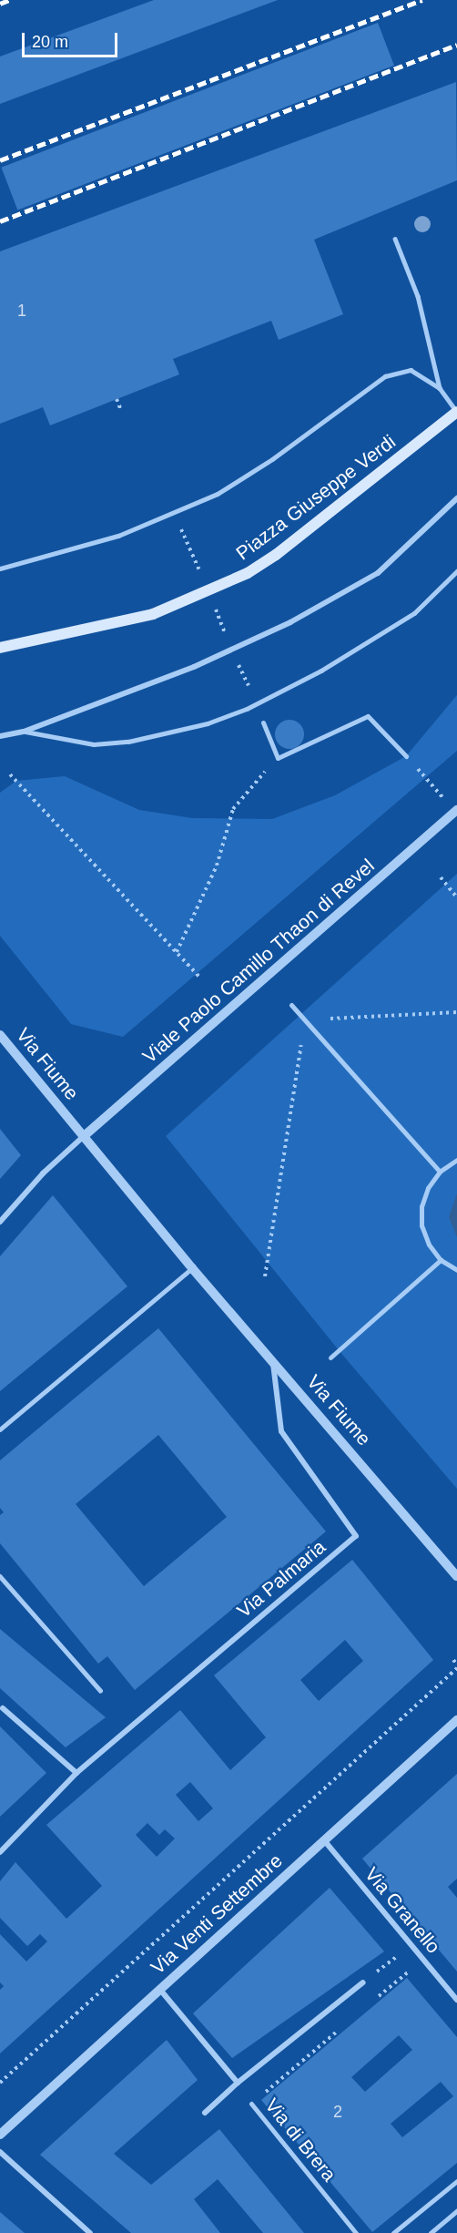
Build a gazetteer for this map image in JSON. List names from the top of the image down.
{
  "streets": {
    "main road": ["Piazza Giuseppe Verdi"],
    "street": [
      "Viale Paolo Camillo Thaon di Revel",
      "Via Fiume",
      "Via Palmaria",
      "Via Granello",
      "Via Venti Settembre",
      "Via di Brera"
    ]
  },
  "crossings": [
    ["Viale Paolo Camillo Thaon di Revel", "Via Fiume"],
    ["Via Fiume", "Via Palmaria"],
    ["Via Granello", "Via Venti Settembre"]
  ],
  "house_numbers": ["1", "2"],
  "scale_bar": "20 m"
}
